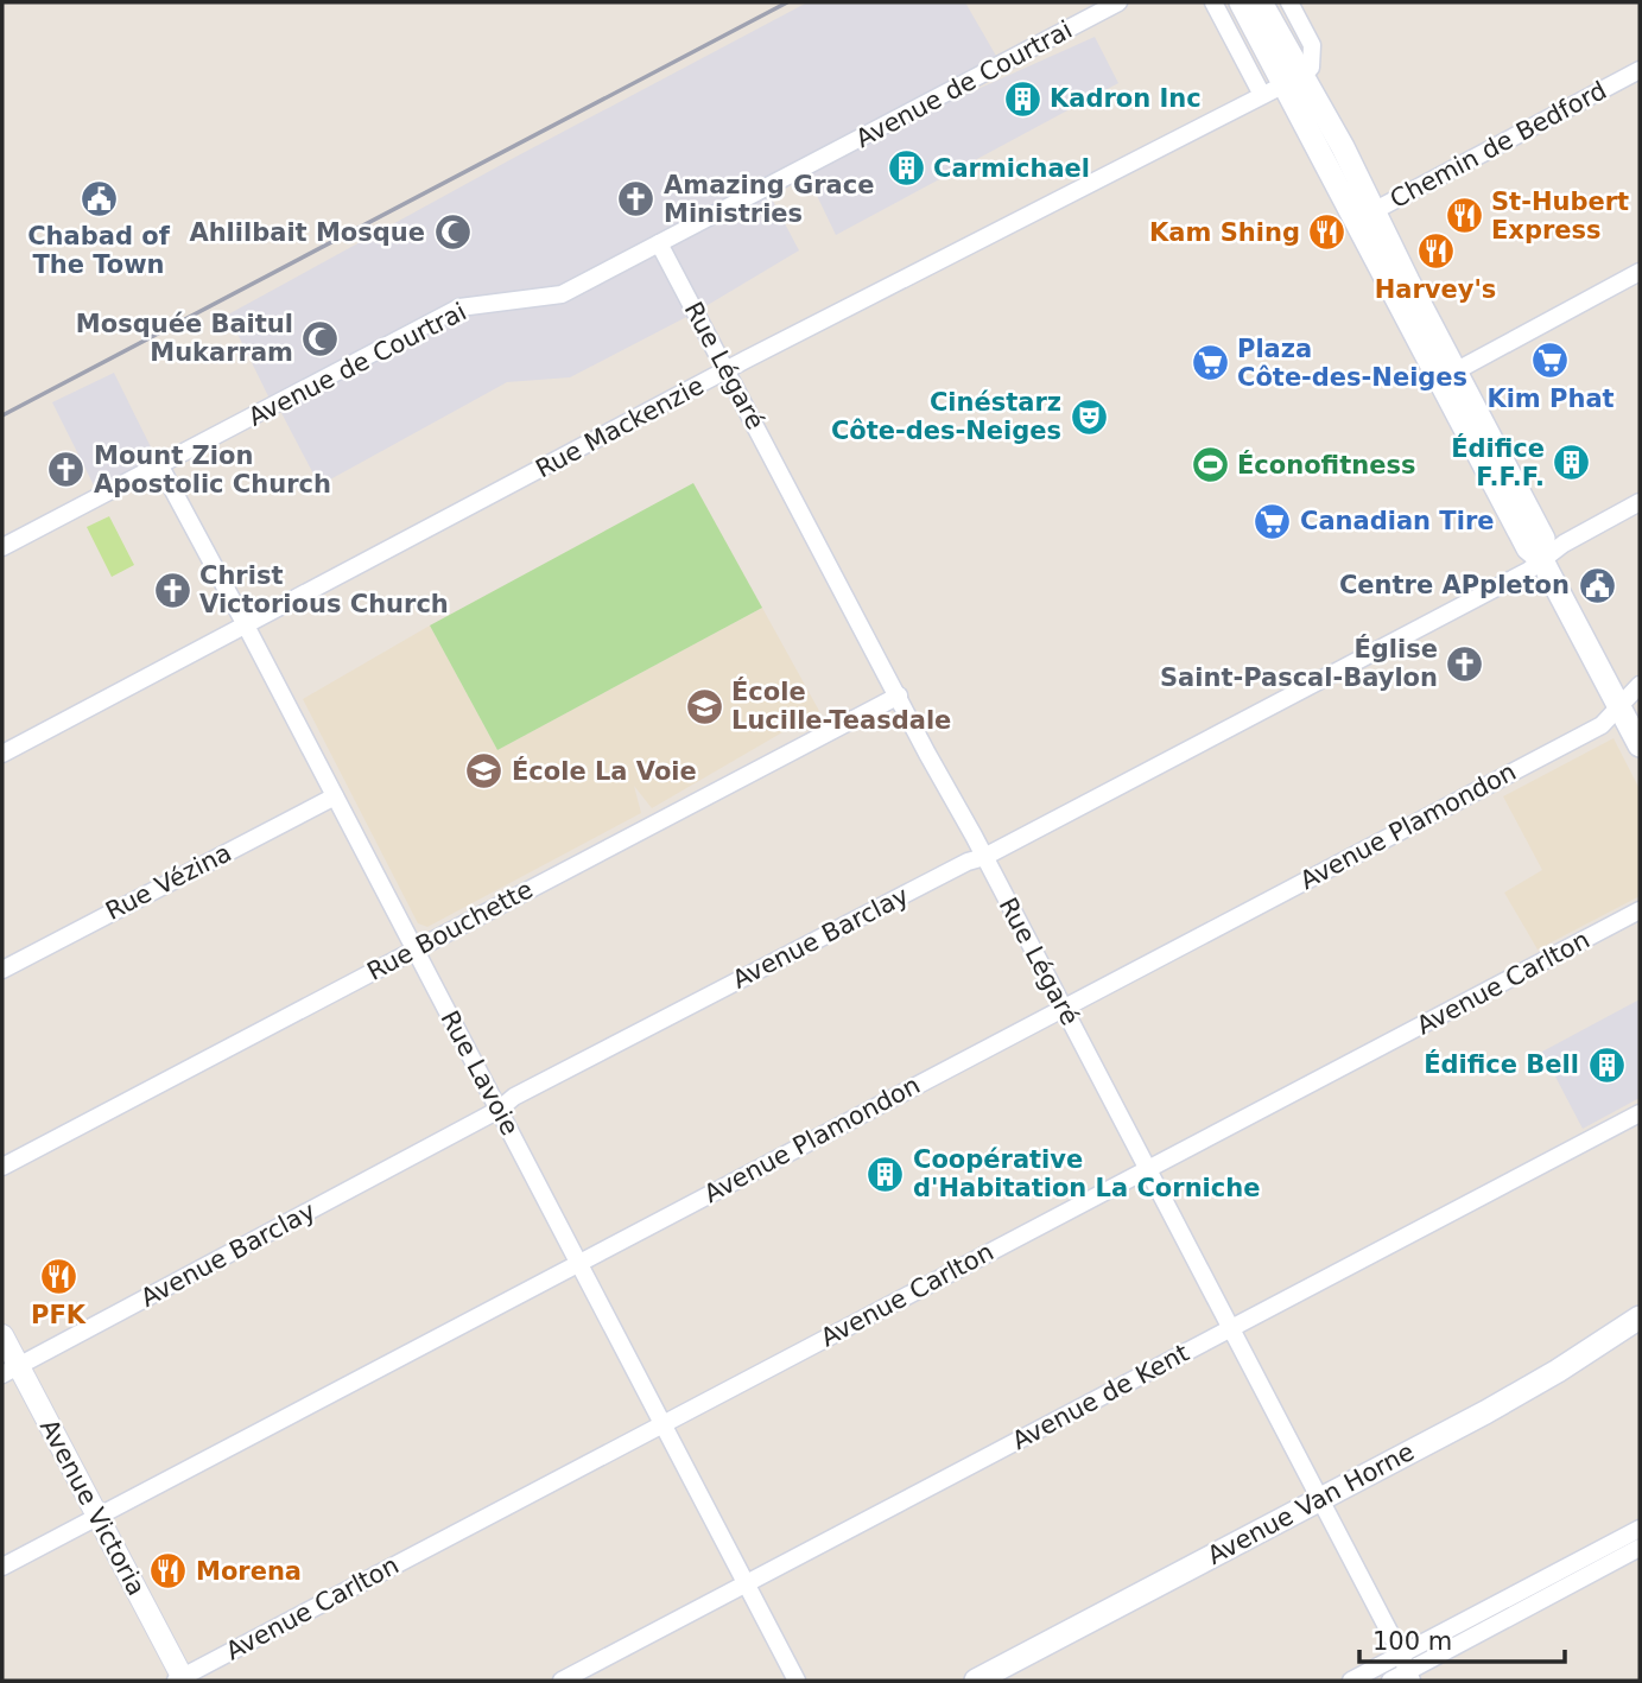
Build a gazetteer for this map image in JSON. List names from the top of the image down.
{
  "streets": {
    "main road": ["Avenue Van Horne"],
    "street": [
      "Avenue de Courtrai",
      "Chemin de Bedford",
      "Rue Légaré",
      "Rue Mackenzie",
      "Avenue Plamondon",
      "Rue Vézina",
      "Rue Bouchette",
      "Avenue Barclay",
      "Avenue Carlton",
      "Rue Lavoie",
      "Avenue de Kent",
      "Avenue Victoria"
    ]
  },
  "crossings": [
    ["Avenue de Courtrai", "Rue Légaré"],
    ["Avenue de Courtrai", "Rue Lavoie"],
    ["Rue Légaré", "Rue Mackenzie"],
    ["Rue Légaré", "Avenue Plamondon"],
    ["Rue Légaré", "Rue Bouchette"],
    ["Rue Légaré", "Avenue Barclay"],
    ["Rue Légaré", "Avenue Carlton"],
    ["Rue Légaré", "Avenue de Kent"],
    ["Rue Légaré", "Avenue Van Horne"],
    ["Rue Mackenzie", "Rue Lavoie"],
    ["Avenue Plamondon", "Rue Lavoie"],
    ["Avenue Plamondon", "Avenue Victoria"],
    ["Rue Vézina", "Rue Lavoie"],
    ["Rue Bouchette", "Rue Lavoie"],
    ["Avenue Barclay", "Rue Lavoie"],
    ["Avenue Barclay", "Avenue Victoria"],
    ["Avenue Carlton", "Rue Lavoie"],
    ["Avenue Carlton", "Avenue Victoria"],
    ["Rue Lavoie", "Avenue de Kent"]
  ],
  "places": {
    "building": [
      "Kadron Inc",
      "Carmichael",
      "Édifice F.F.F.",
      "Édifice Bell",
      "Coopérative d'Habitation La Corniche"
    ],
    "public building": ["Chabad of The Town", "Centre APpleton"],
    "church": [
      "Amazing Grace Ministries",
      "Mount Zion Apostolic Church",
      "Christ Victorious Church",
      "Église Saint-Pascal-Baylon"
    ],
    "restaurant": [
      "St-Hubert Express",
      "Kam Shing",
      "Harvey's",
      "PFK",
      "Morena"
    ],
    "mosque": ["Ahlilbait Mosque", "Mosquée Baitul Mukarram"],
    "supermarket": ["Kim Phat", "Plaza Côte-des-Neiges", "Canadian Tire"],
    "theatre": ["Cinéstarz Côte-des-Neiges"],
    "sports": ["Éconofitness"],
    "school or university": ["École Lucille-Teasdale", "École La Voie"]
  },
  "scale_bar": "100 m"
}
